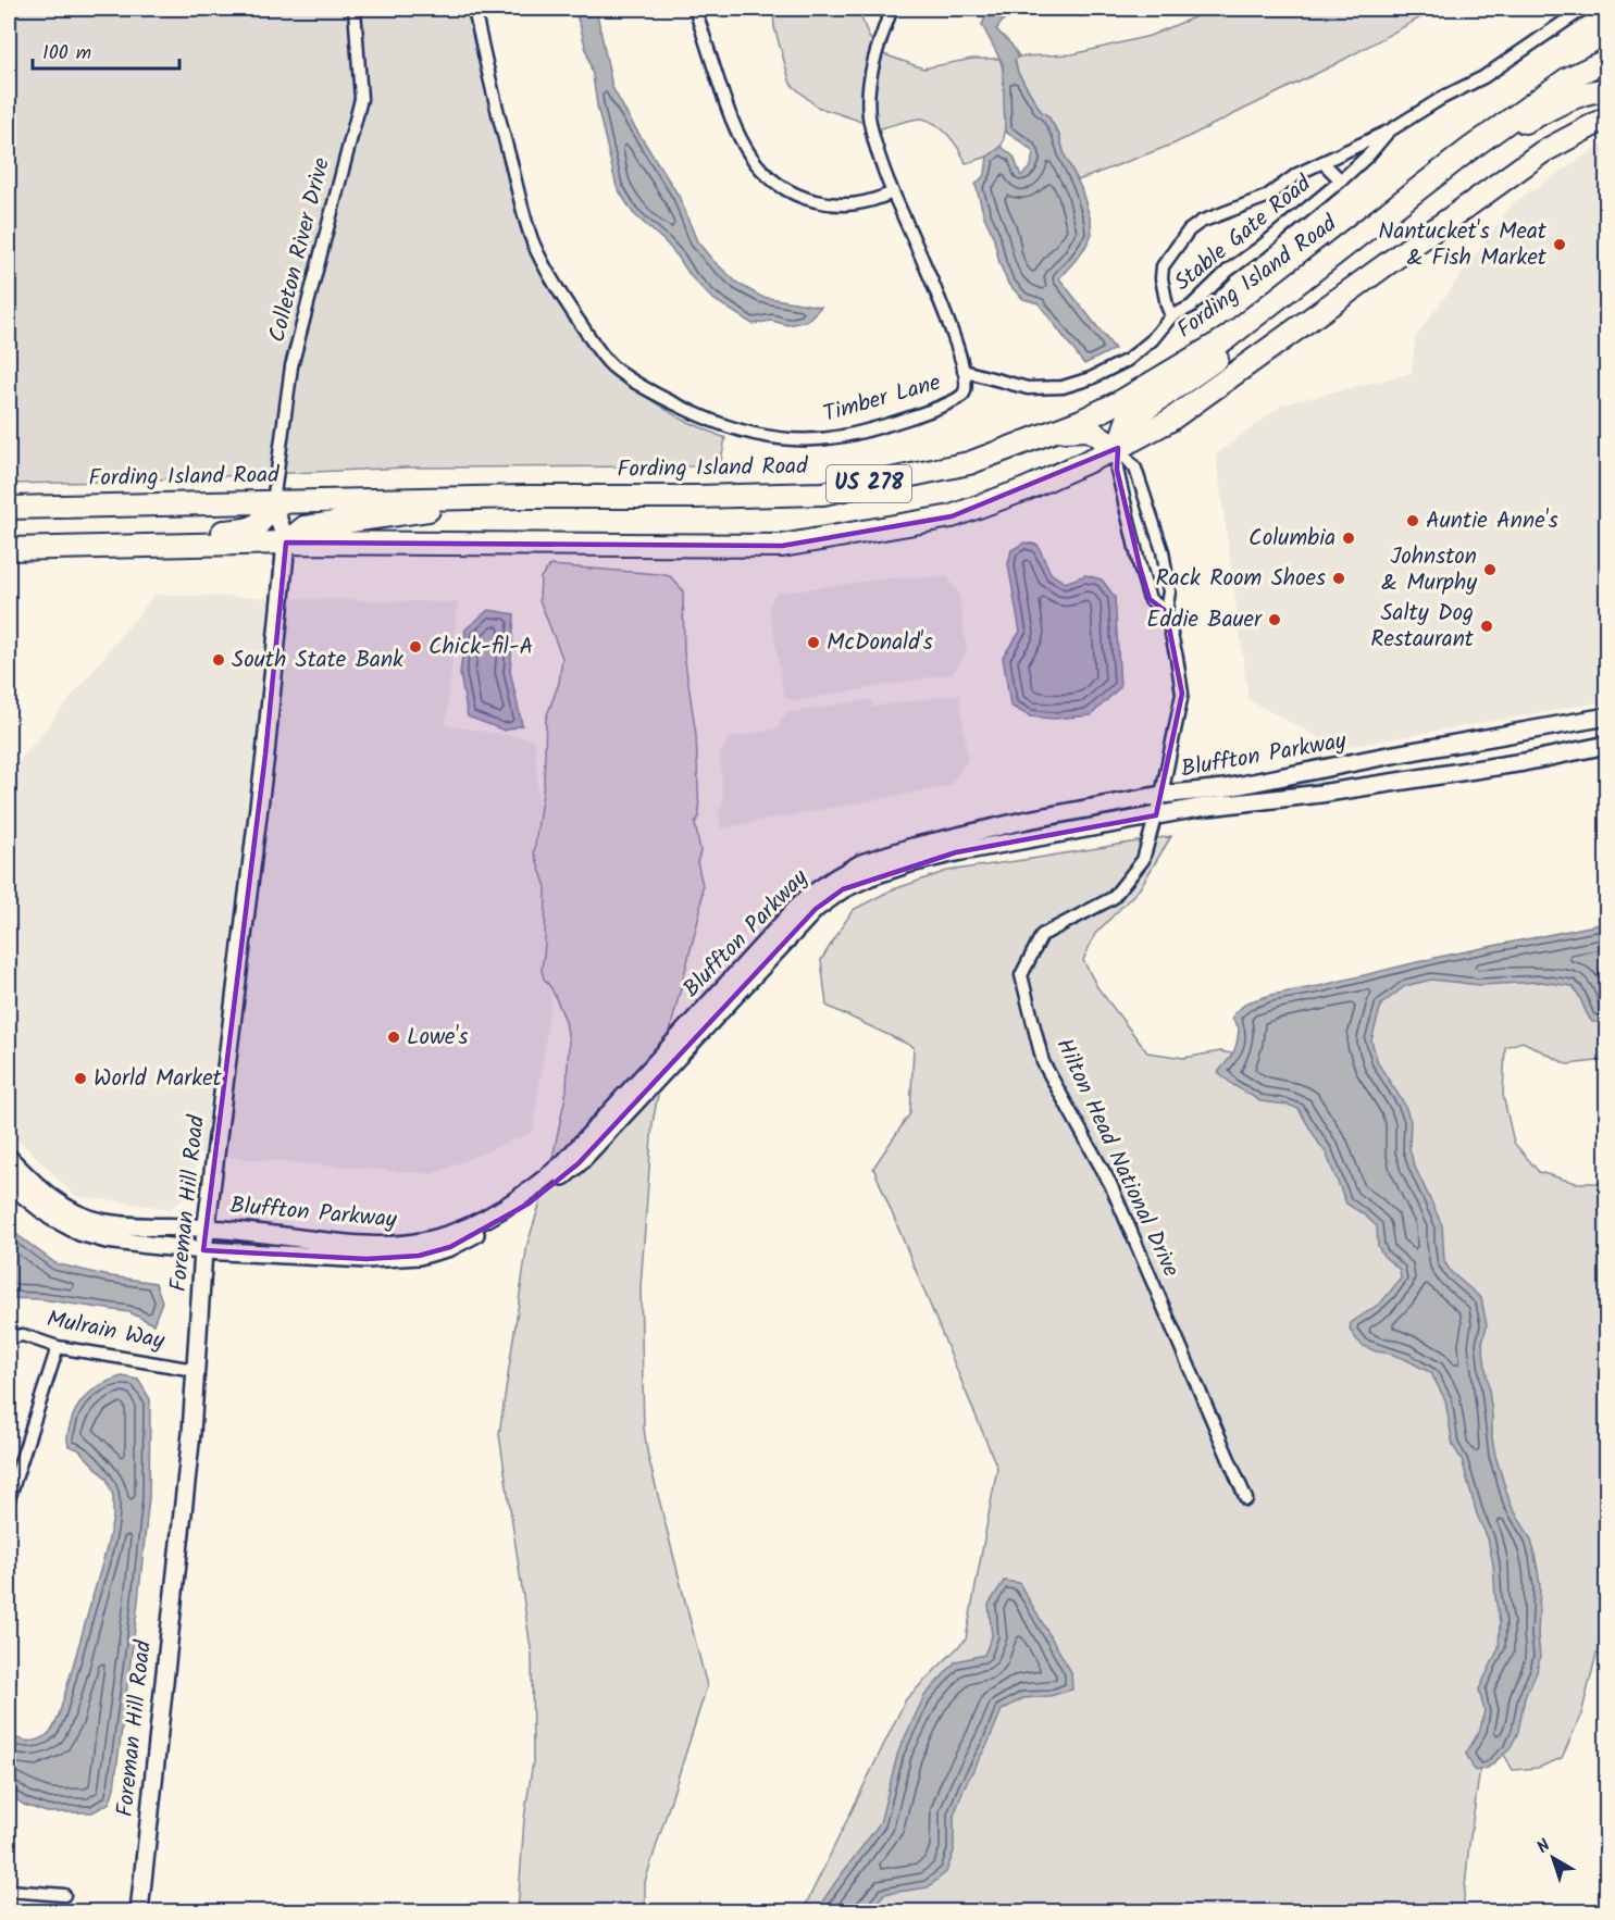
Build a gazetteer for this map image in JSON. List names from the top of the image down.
{
  "streets": {
    "highway": ["Fording Island Road", "US 278"],
    "main road": ["Bluffton Parkway", "Foreman Hill Road"],
    "street": [
      "Stable Gate Road",
      "Colleton River Drive",
      "Timber Lane",
      "Hilton Head National Drive",
      "Mulrain Way"
    ]
  },
  "crossings": [
    ["Stable Gate Road", "Timber Lane"],
    ["Colleton River Drive", "Fording Island Road"],
    ["Colleton River Drive", "Foreman Hill Road"],
    ["Fording Island Road", "Foreman Hill Road"],
    ["US 278", "Hilton Head National Drive"],
    ["US 278", "Foreman Hill Road"],
    ["Bluffton Parkway", "Hilton Head National Drive"],
    ["Bluffton Parkway", "Foreman Hill Road"],
    ["Foreman Hill Road", "Mulrain Way"]
  ],
  "places": [
    "Nantucket's Meat & Fish Market",
    "Auntie Anne's",
    "Columbia",
    "Johnston & Murphy",
    "Rack Room Shoes",
    "Eddie Bauer",
    "Salty Dog Restaurant",
    "McDonald's",
    "Chick-fil-A",
    "South State Bank",
    "Lowe's",
    "World Market"
  ],
  "scale_bar": "100 m",
  "north": "top left"
}
